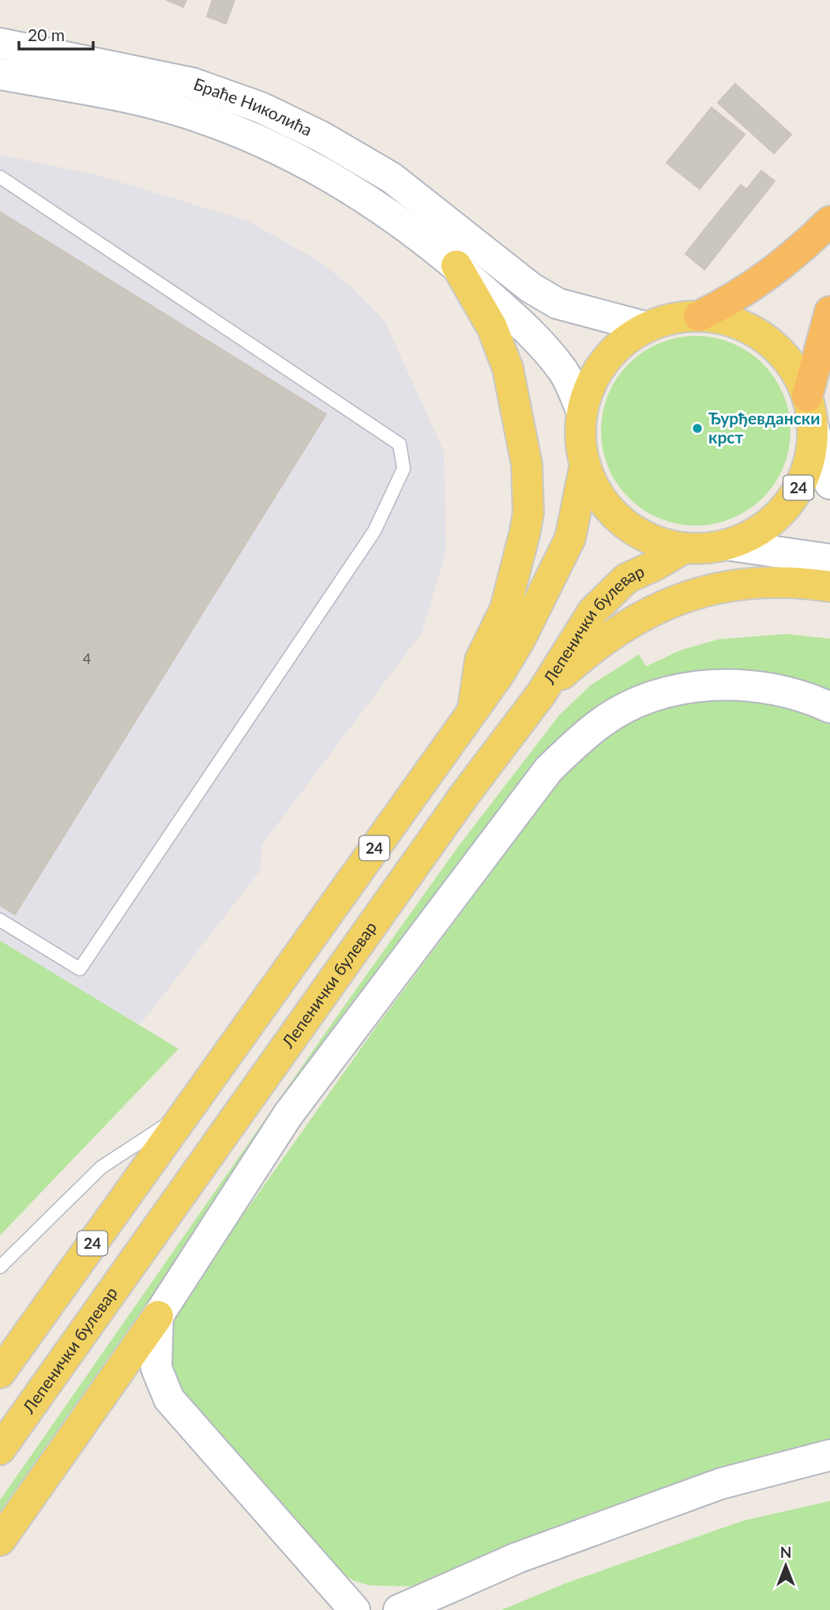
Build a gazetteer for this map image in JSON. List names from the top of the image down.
{
  "streets": {
    "highway": ["24"],
    "main road": ["Лепенички булевар"],
    "street": ["Браће Николића"]
  },
  "crossings": [
    ["Браће Николића", "24"],
    ["24", "Лепенички булевар"]
  ],
  "places": ["Ђурђевдански крст"],
  "house_numbers": ["4"],
  "scale_bar": "20 m",
  "north": "top"
}
